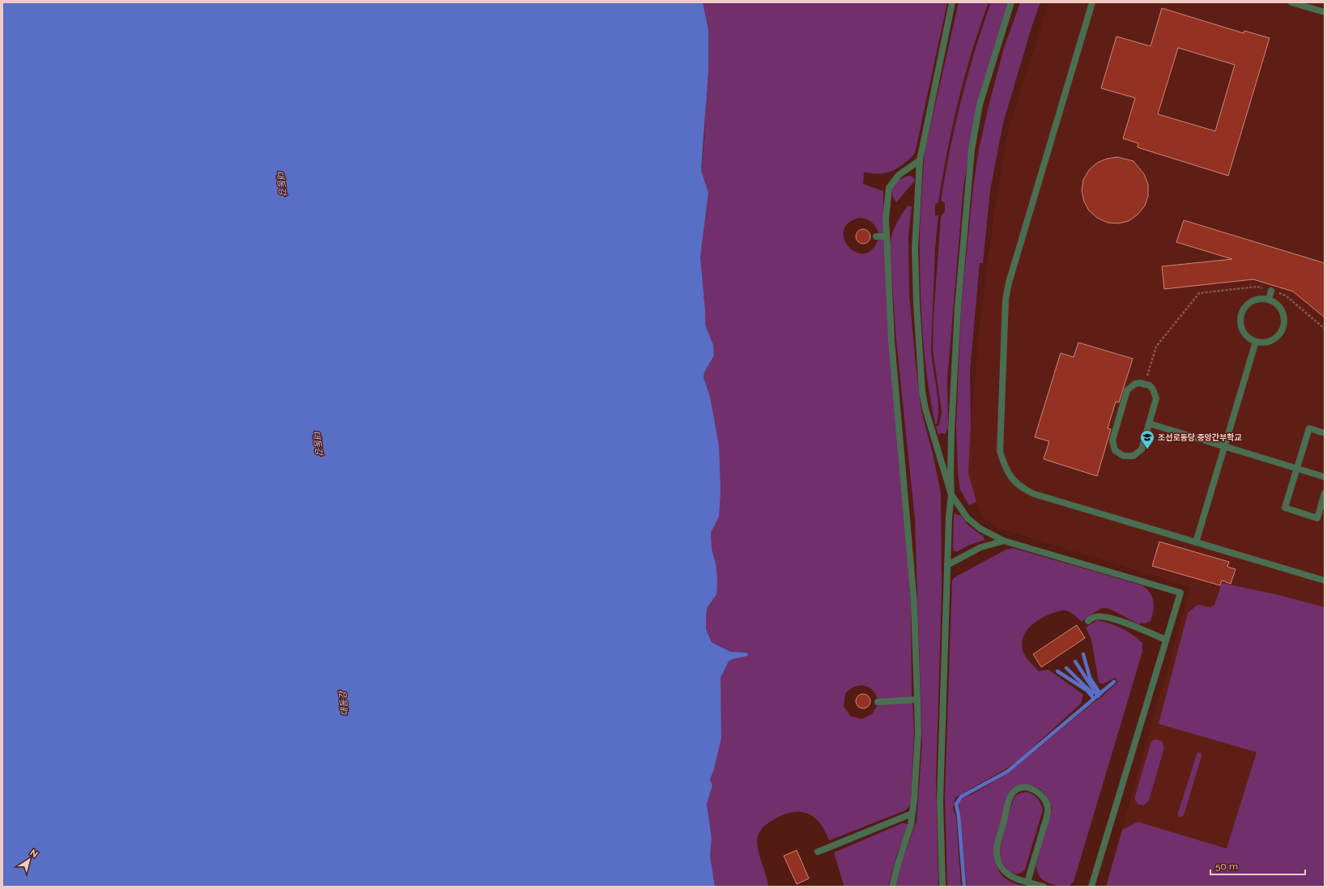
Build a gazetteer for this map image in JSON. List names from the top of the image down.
{
  "water": ["대동강"],
  "places": {
    "school or university": ["조선로동당 중앙간부학교"]
  },
  "scale_bar": "50 m",
  "north": "top right"
}
